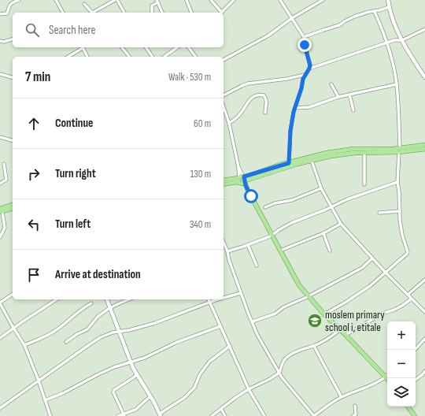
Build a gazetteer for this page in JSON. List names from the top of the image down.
{
  "places": {
    "school or university": ["moslem primary school i, etitale"]
  },
  "page": {
    "search": "Search here",
    "heading": ["7 min", "Walk · 530 m"],
    "list": [
      ["Continue", "60 m"],
      ["Turn right", "130 m"],
      ["Turn left", "340 m"],
      "Arrive at destination"
    ],
    "map_buttons": ["+", "−"]
  }
}
